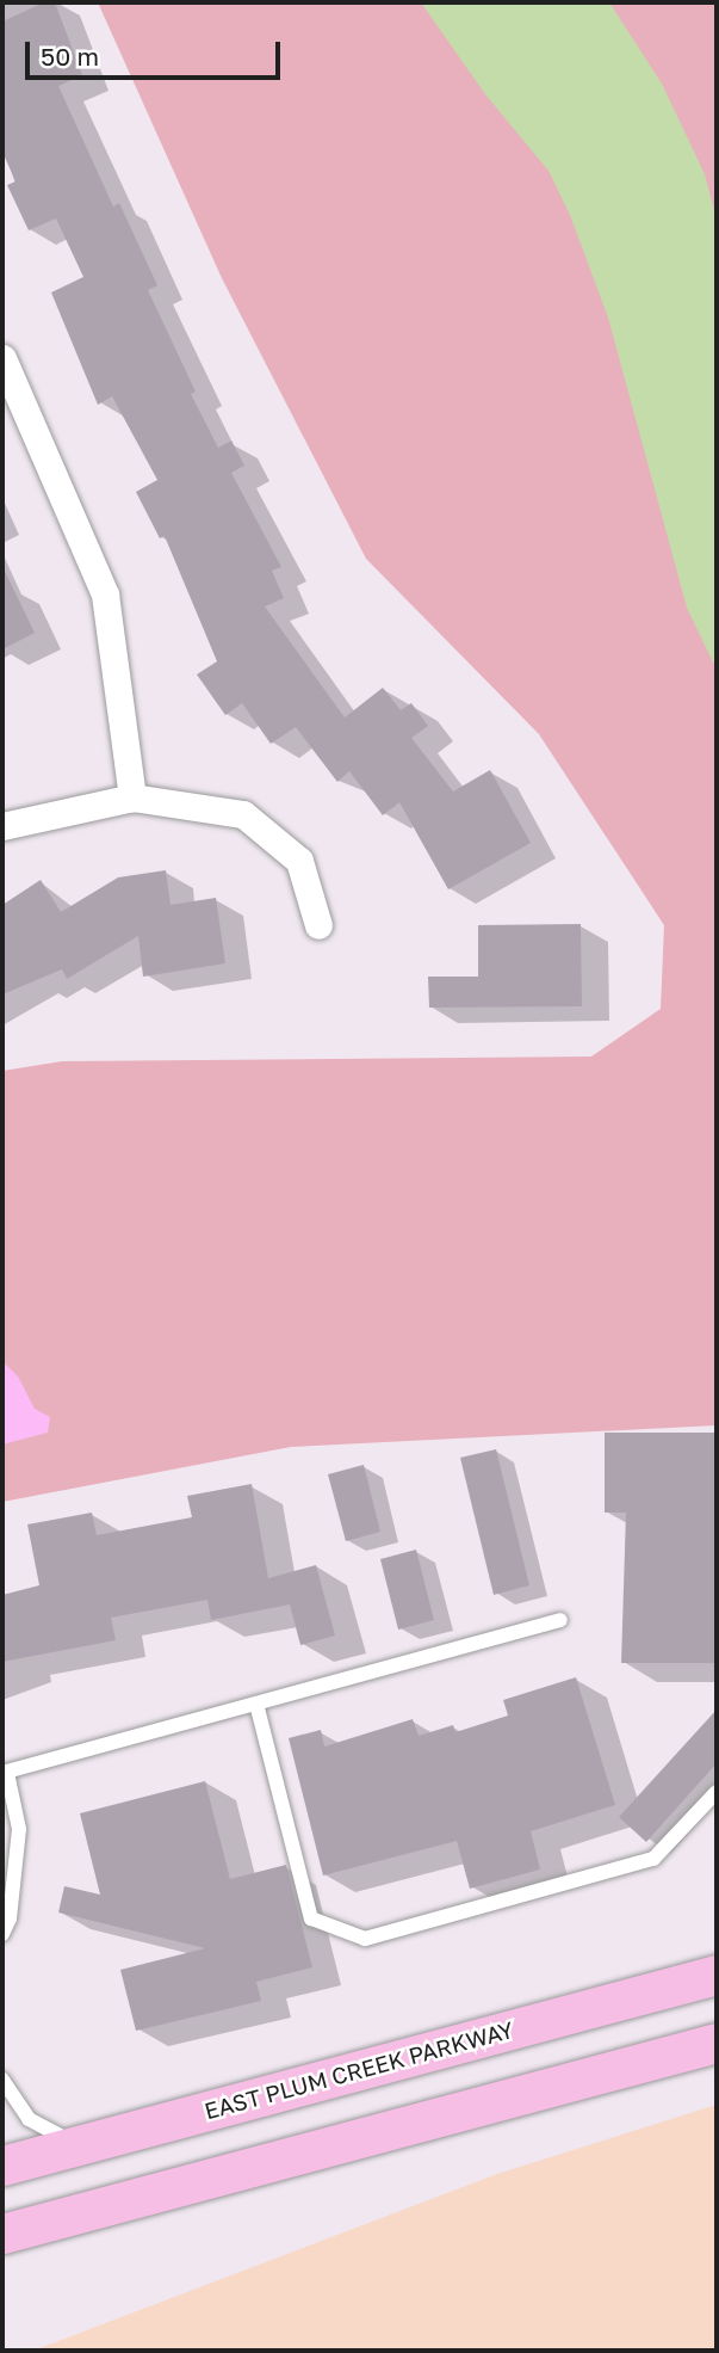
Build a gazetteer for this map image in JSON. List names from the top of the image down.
{
  "streets": {
    "main road": ["EAST PLUM CREEK PARKWAY"]
  },
  "scale_bar": "50 m"
}
